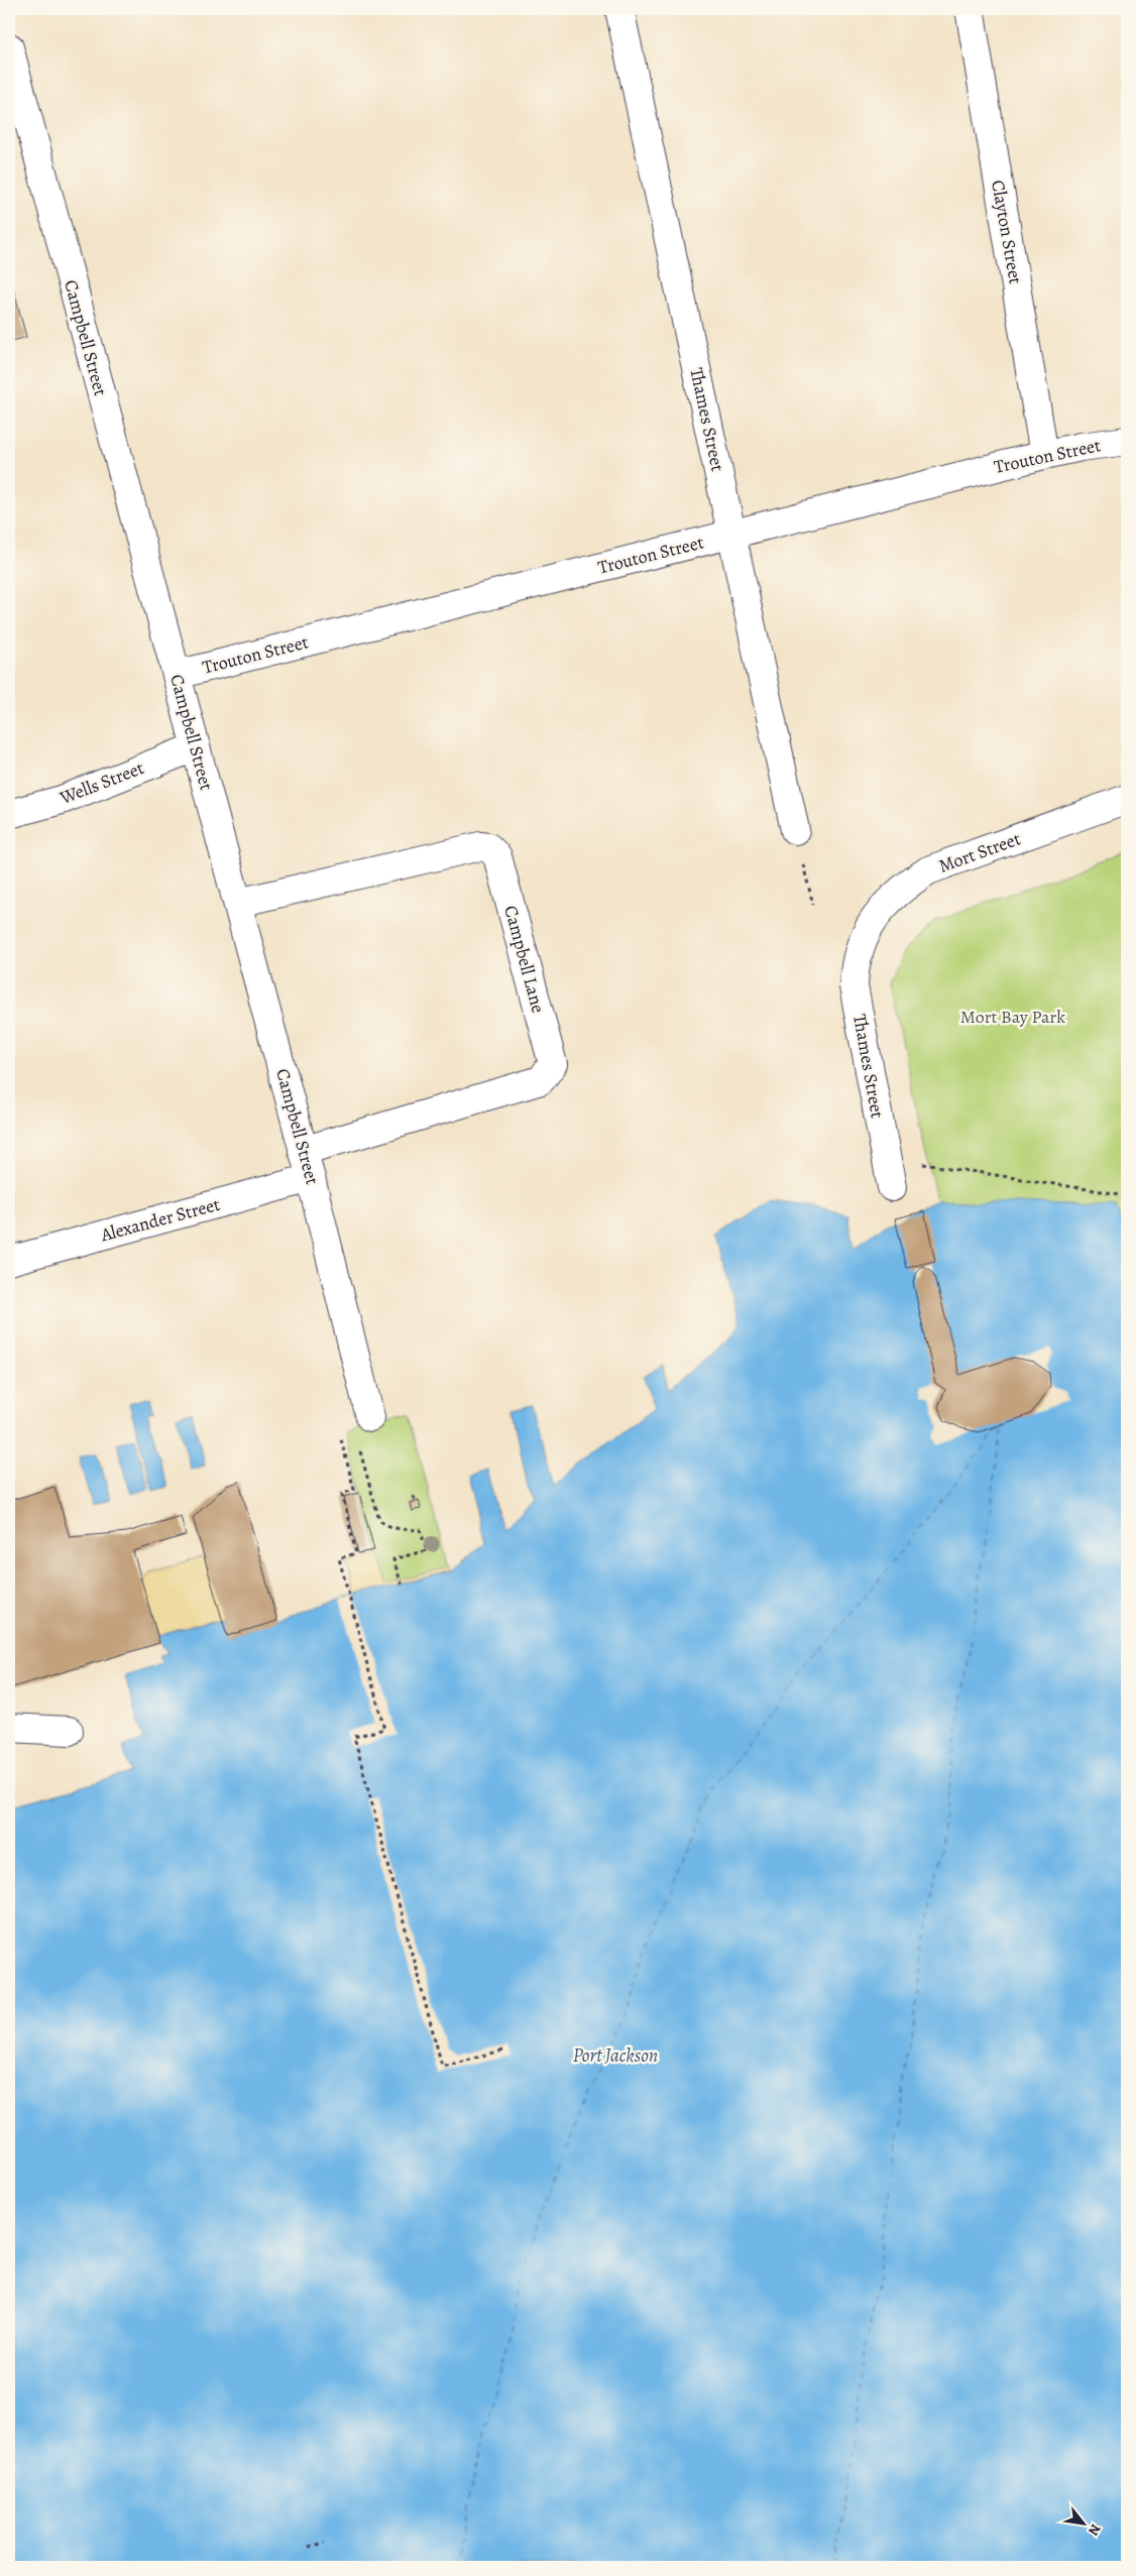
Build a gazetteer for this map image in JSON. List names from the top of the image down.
{
  "streets": {
    "street": [
      "Clayton Street",
      "Campbell Street",
      "Thames Street",
      "Trouton Street",
      "Wells Street",
      "Mort Street",
      "Campbell Lane",
      "Alexander Street"
    ]
  },
  "crossings": [
    ["Clayton Street", "Trouton Street"],
    ["Campbell Street", "Trouton Street"],
    ["Campbell Street", "Wells Street"],
    ["Campbell Street", "Campbell Lane"],
    ["Campbell Street", "Alexander Street"],
    ["Thames Street", "Trouton Street"],
    ["Thames Street", "Mort Street"]
  ],
  "water": ["Port Jackson"],
  "parks": ["Mort Bay Park"],
  "north": "bottom right"
}
